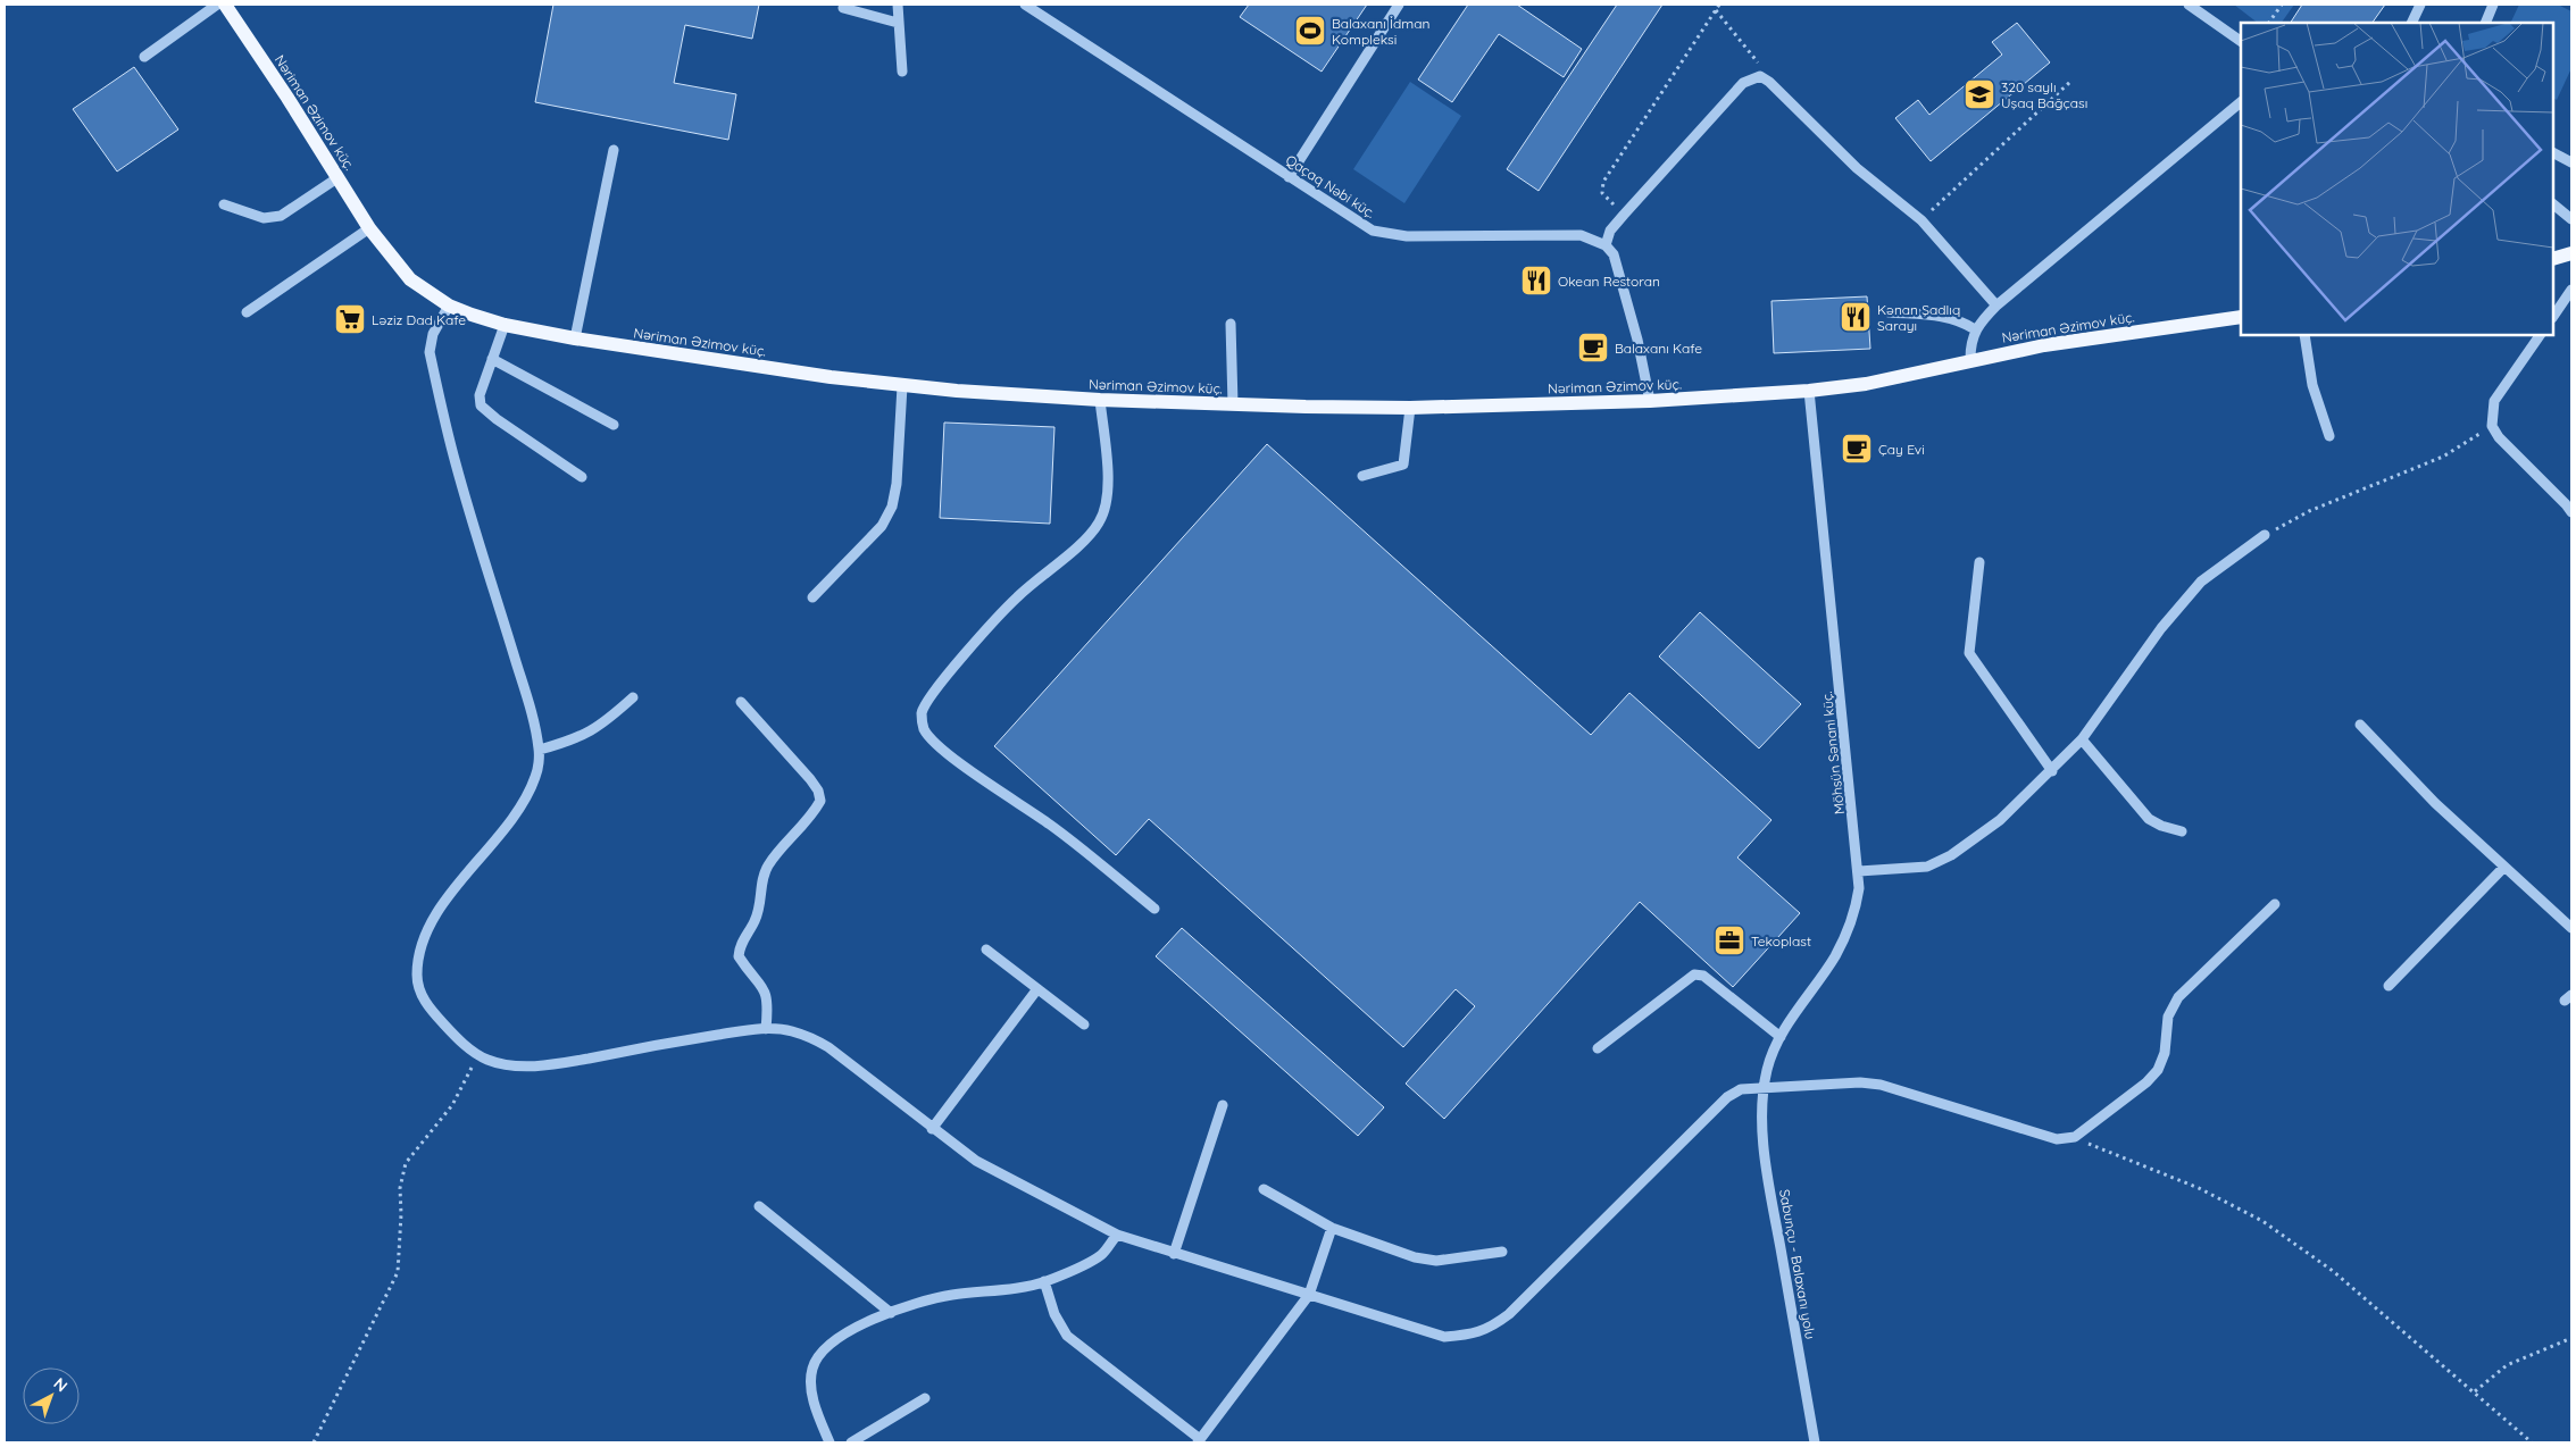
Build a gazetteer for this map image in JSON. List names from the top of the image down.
{
  "streets": {
    "main road": ["Nəriman Əzimov küç."],
    "street": ["Qaçaq Nəbi küç.", "Möhsün Sənani küç.", "Sabunçu - Balaxanı yolu"]
  },
  "crossings": [
    ["Nəriman Əzimov küç.", "Möhsün Sənani küç."],
    ["Möhsün Sənani küç.", "Sabunçu - Balaxanı yolu"]
  ],
  "places": {
    "sports": ["Balaxanı İdman Kompleksi"],
    "school or university": ["320 saylı Uşaq Bağçası"],
    "restaurant": ["Okean Restoran", "Kənan Şadlıq Sarayı"],
    "supermarket": ["Ləziz Dad Kafe"],
    "cafe": ["Balaxanı Kafe", "Çay Evi"],
    "office": ["Tekoplast"]
  },
  "north": "top right"
}
